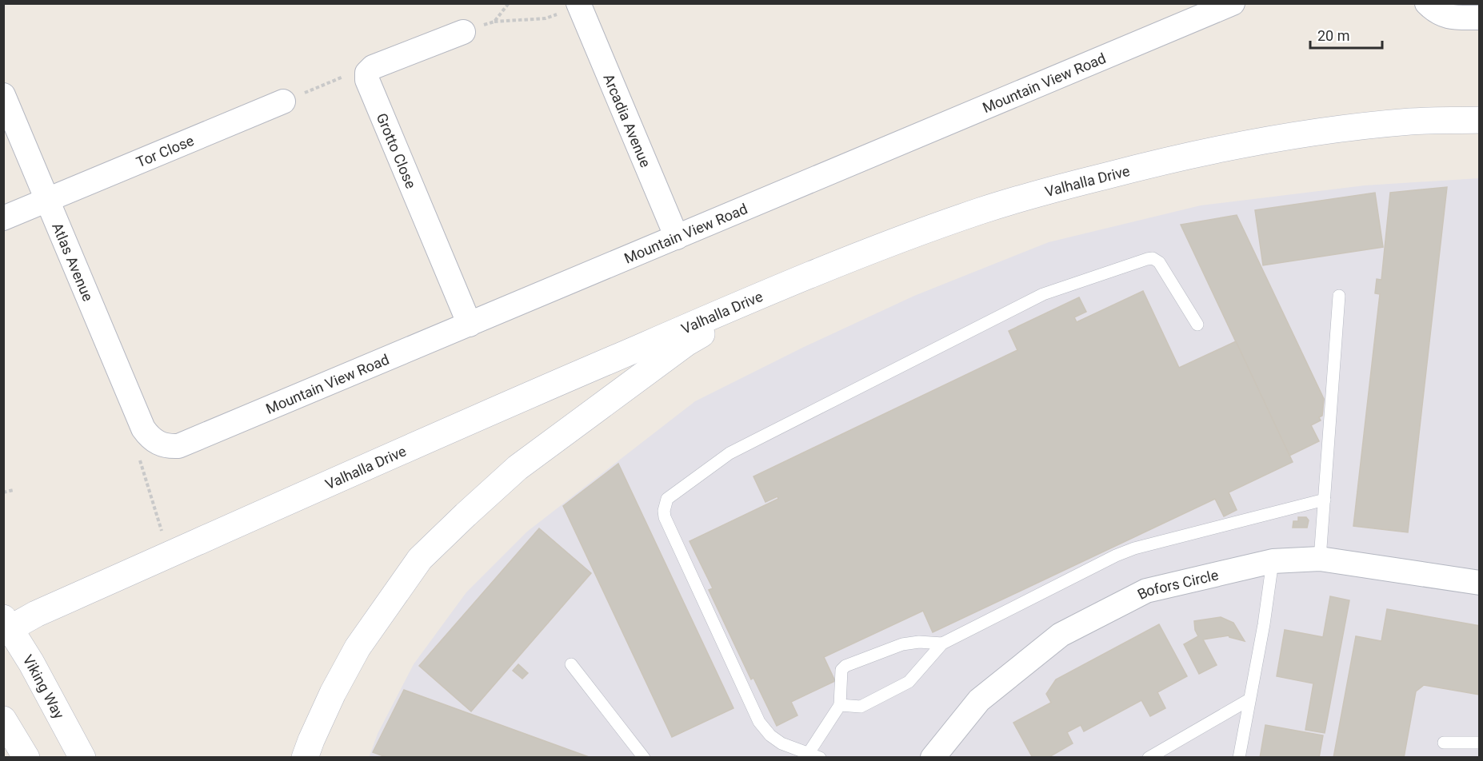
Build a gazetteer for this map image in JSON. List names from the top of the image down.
{
  "streets": {
    "main road": ["Valhalla Drive", "Viking Way"],
    "street": [
      "Mountain View Road",
      "Arcadia Avenue",
      "Tor Close",
      "Grotto Close",
      "Atlas Avenue",
      "Bofors Circle"
    ]
  },
  "crossings": [
    ["Mountain View Road", "Arcadia Avenue"],
    ["Mountain View Road", "Grotto Close"],
    ["Mountain View Road", "Atlas Avenue"],
    ["Tor Close", "Atlas Avenue"],
    ["Valhalla Drive", "Viking Way"]
  ],
  "scale_bar": "20 m"
}
